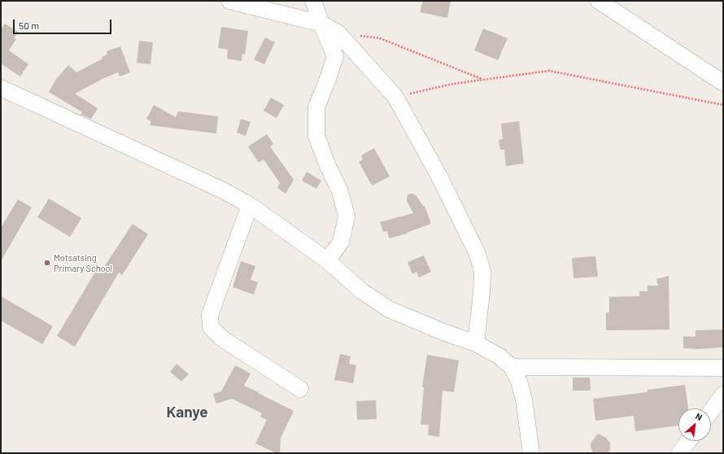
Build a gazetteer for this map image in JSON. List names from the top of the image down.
{
  "districts": ["Kanye"],
  "places": ["Motsatsing Primary School"],
  "scale_bar": "50 m",
  "north": "top right"
}
